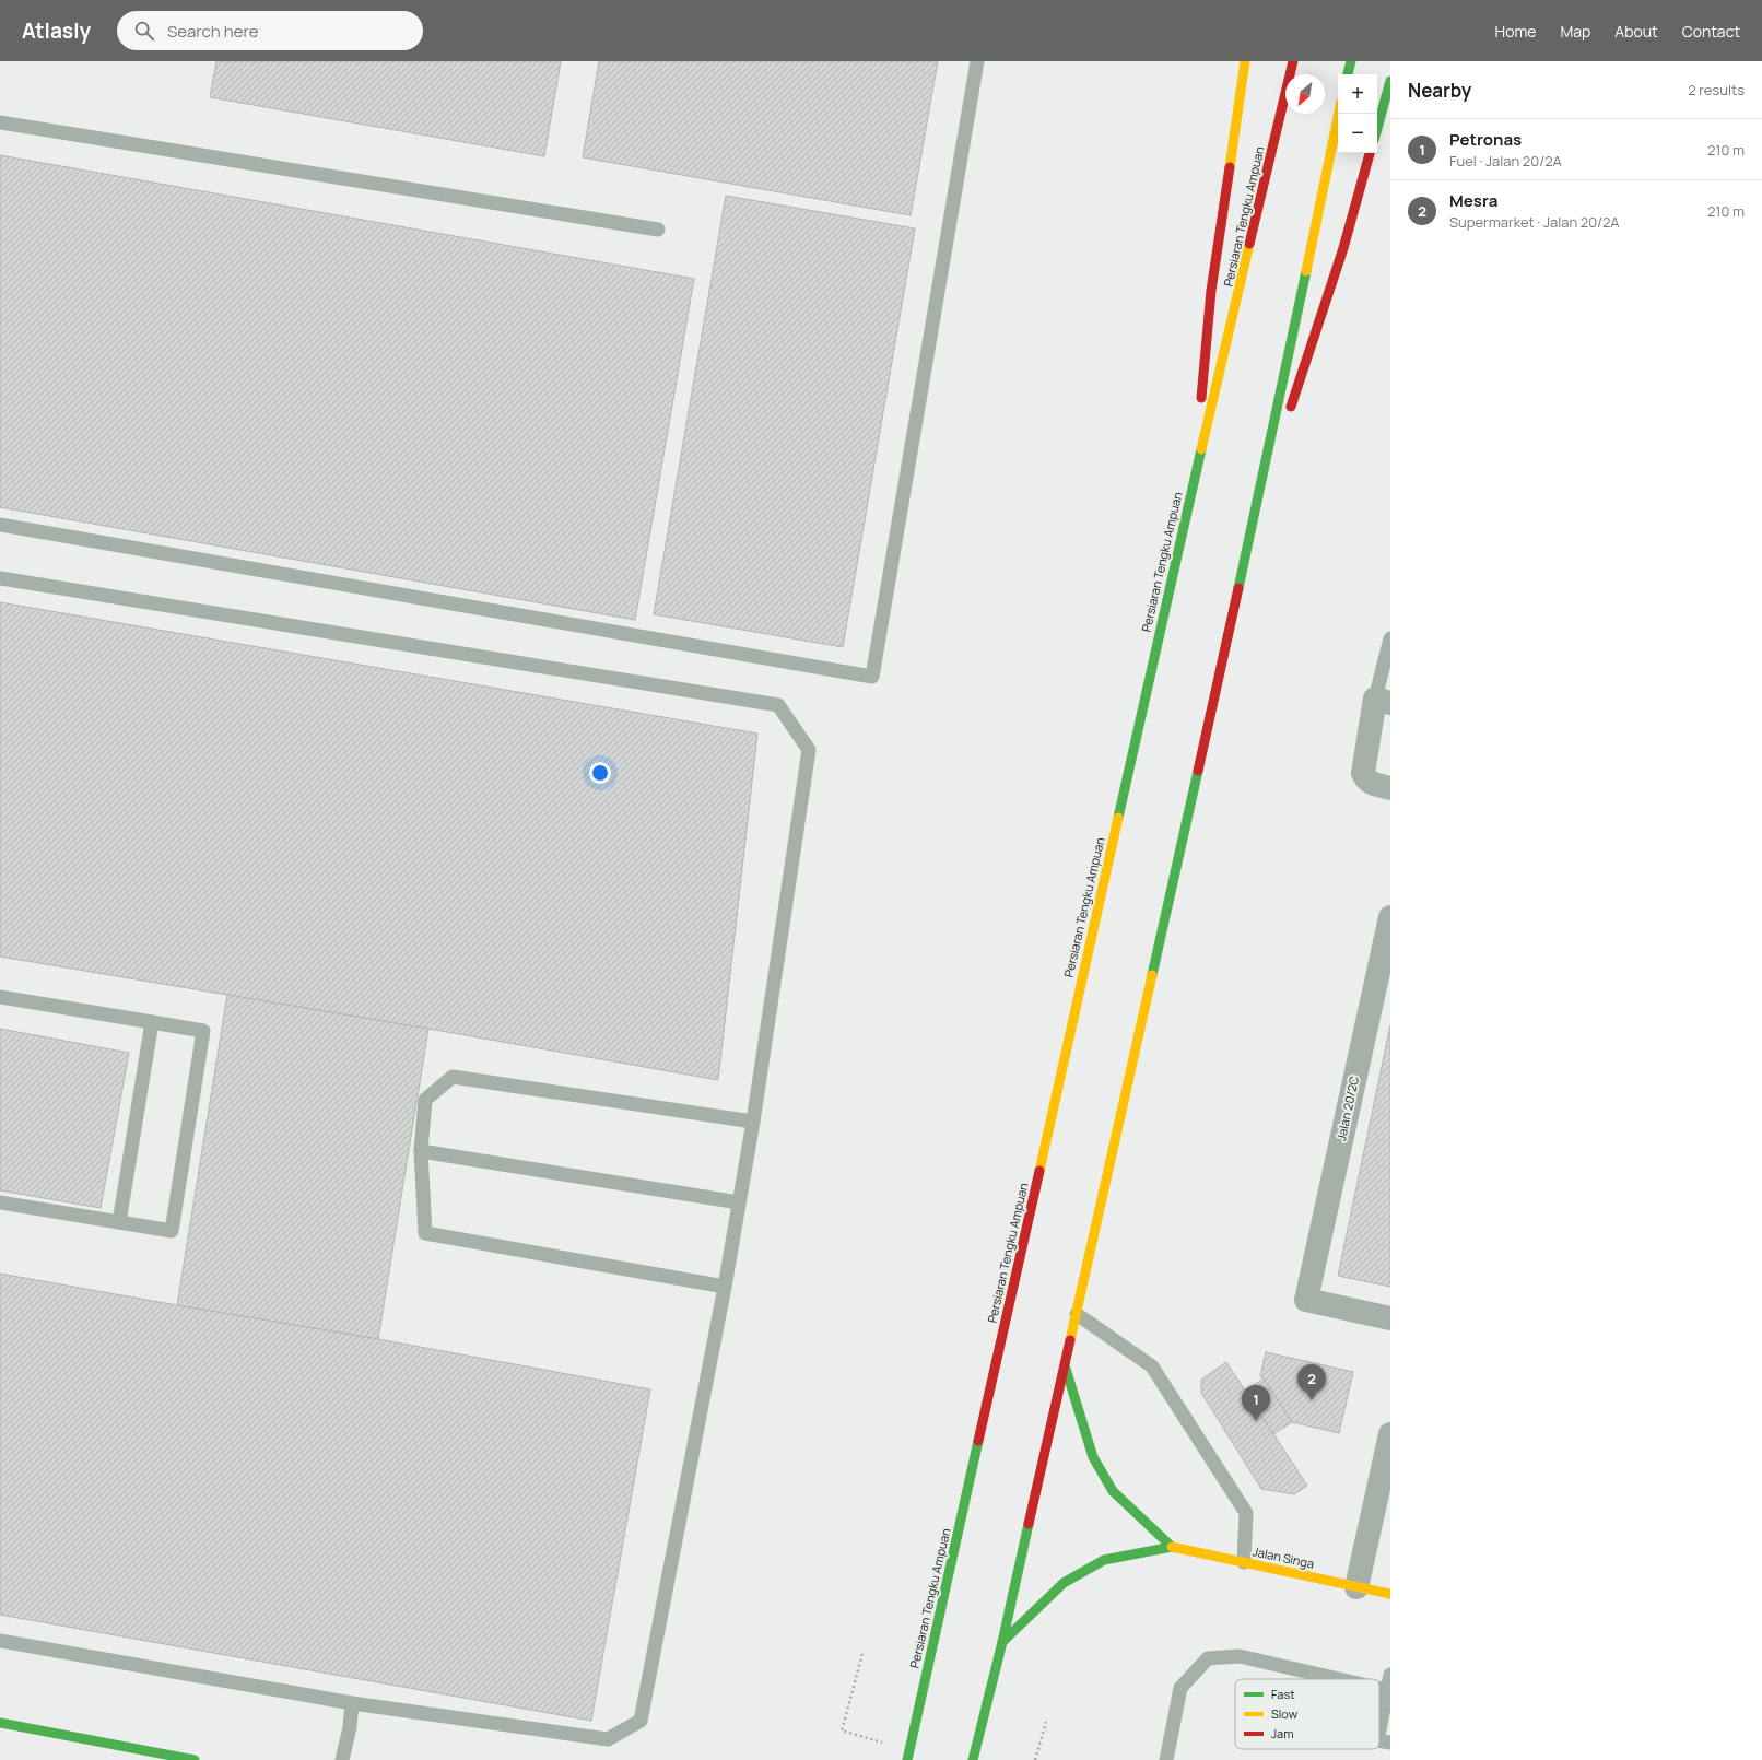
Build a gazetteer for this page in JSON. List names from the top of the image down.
{
  "streets": {
    "main road": ["Persiaran Tengku Ampuan", "Jalan Singa"],
    "street": ["Jalan 20/2C"]
  },
  "legend": ["Fast", "Slow", "Jam"],
  "north": "bottom left",
  "page": {
    "header": "Atlasly",
    "search": "Search here",
    "nav": [
      "Home",
      "Map",
      "About",
      "Contact"
    ],
    "heading": ["Nearby", "2 results"],
    "map_buttons": ["+", "−"],
    "list": [
      {
        "mark": "1",
        "name": "Petronas",
        "note": "Fuel · Jalan 20/2A",
        "value": "210 m"
      },
      {
        "mark": "2",
        "name": "Mesra",
        "note": "Supermarket · Jalan 20/2A",
        "value": "210 m"
      }
    ],
    "pins": ["2", "1"]
  }
}
